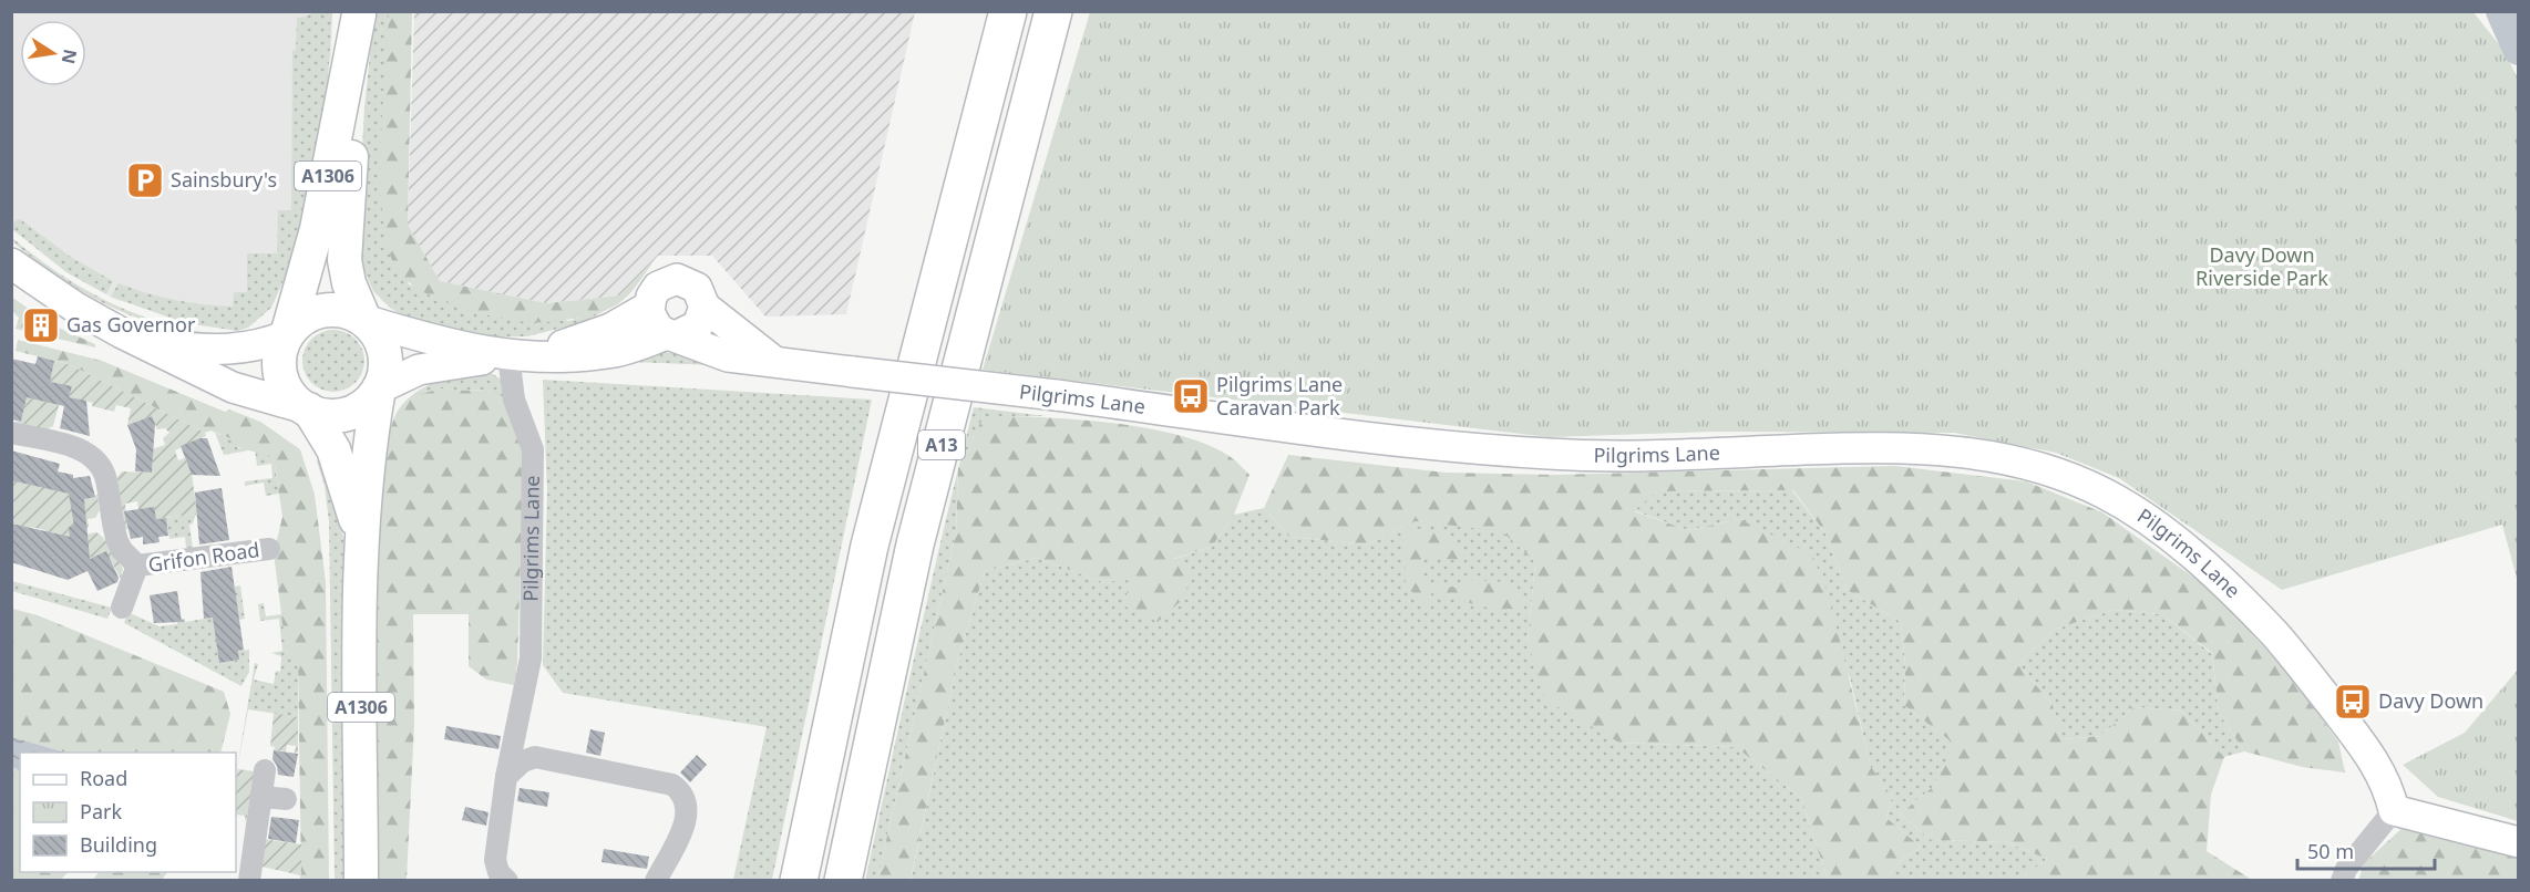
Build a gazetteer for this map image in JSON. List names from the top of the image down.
{
  "streets": {
    "highway": ["A13"],
    "main road": ["A1306", "Pilgrims Lane"],
    "street": ["Grifon Road"]
  },
  "crossings": [
    ["A1306", "Pilgrims Lane"]
  ],
  "parks": ["Davy Down Riverside Park"],
  "places": {
    "parking": ["Sainsbury's"],
    "building": ["Gas Governor"],
    "bus stop": ["Pilgrims Lane Caravan Park", "Davy Down"]
  },
  "legend": ["Road", "Park", "Building"],
  "scale_bar": "50 m",
  "north": "right"
}
